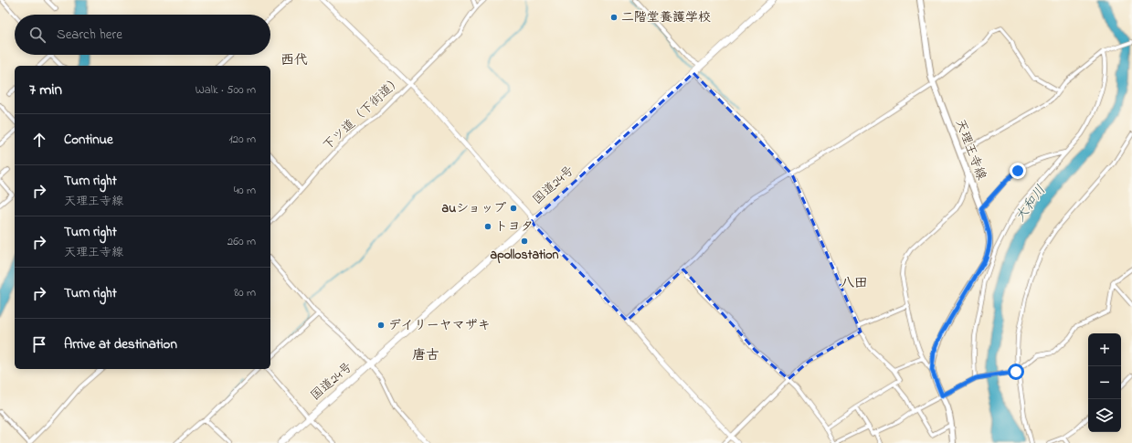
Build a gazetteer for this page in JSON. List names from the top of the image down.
{
  "streets": {
    "highway": ["国道24号"],
    "main road": ["天理王寺線"],
    "street": ["下ツ道（下街道）"]
  },
  "districts": ["西代", "八田", "唐古"],
  "water": ["大和川"],
  "places": [
    "二階堂養護学校",
    "auショップ",
    "トヨタ",
    "apollostation",
    "デイリーヤマザキ"
  ],
  "page": {
    "search": "Search here",
    "heading": ["7 min", "Walk · 500 m"],
    "list": [
      ["Continue", "120 m"],
      ["Turn right", "天理王寺線", "40 m"],
      ["Turn right", "天理王寺線", "260 m"],
      ["Turn right", "80 m"],
      "Arrive at destination"
    ],
    "map_buttons": ["+", "−"]
  }
}
